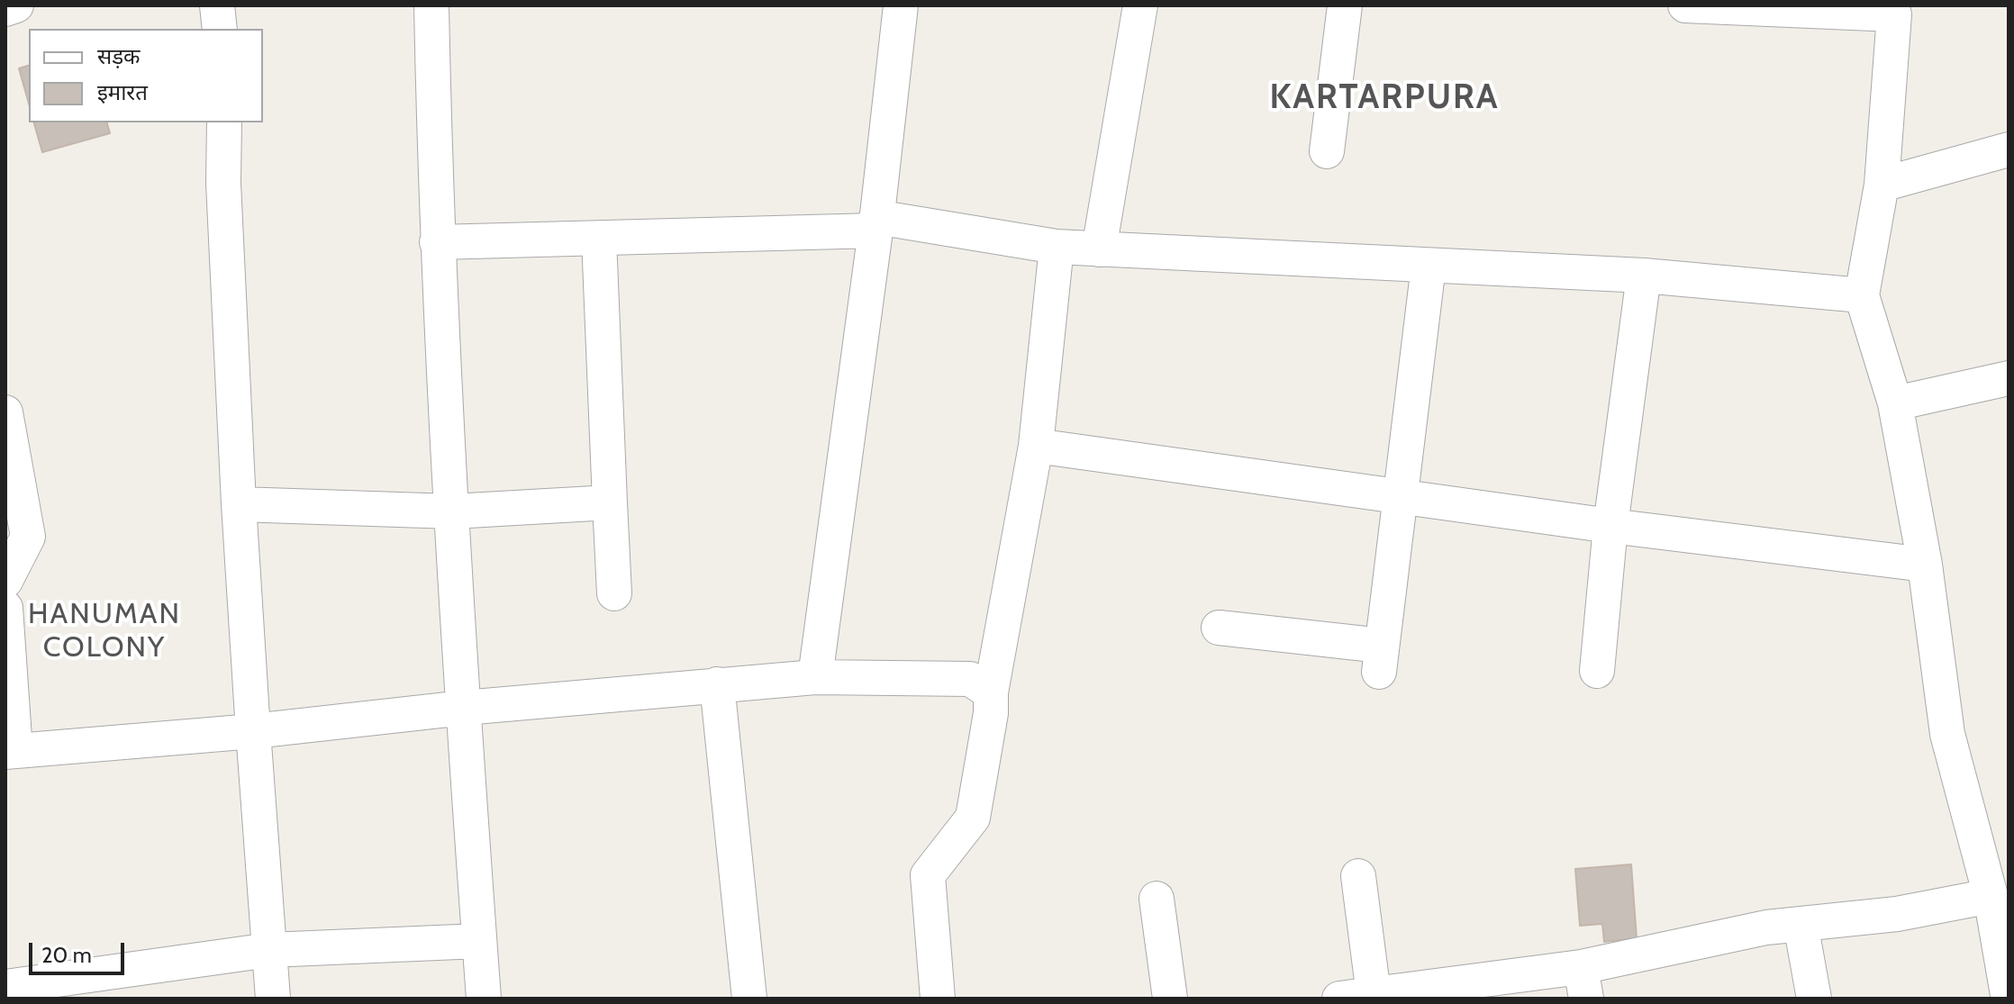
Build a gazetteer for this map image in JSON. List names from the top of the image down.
{
  "districts": ["KARTARPURA", "HANUMAN COLONY"],
  "legend": ["सड़क", "इमारत"],
  "scale_bar": "20 m"
}
